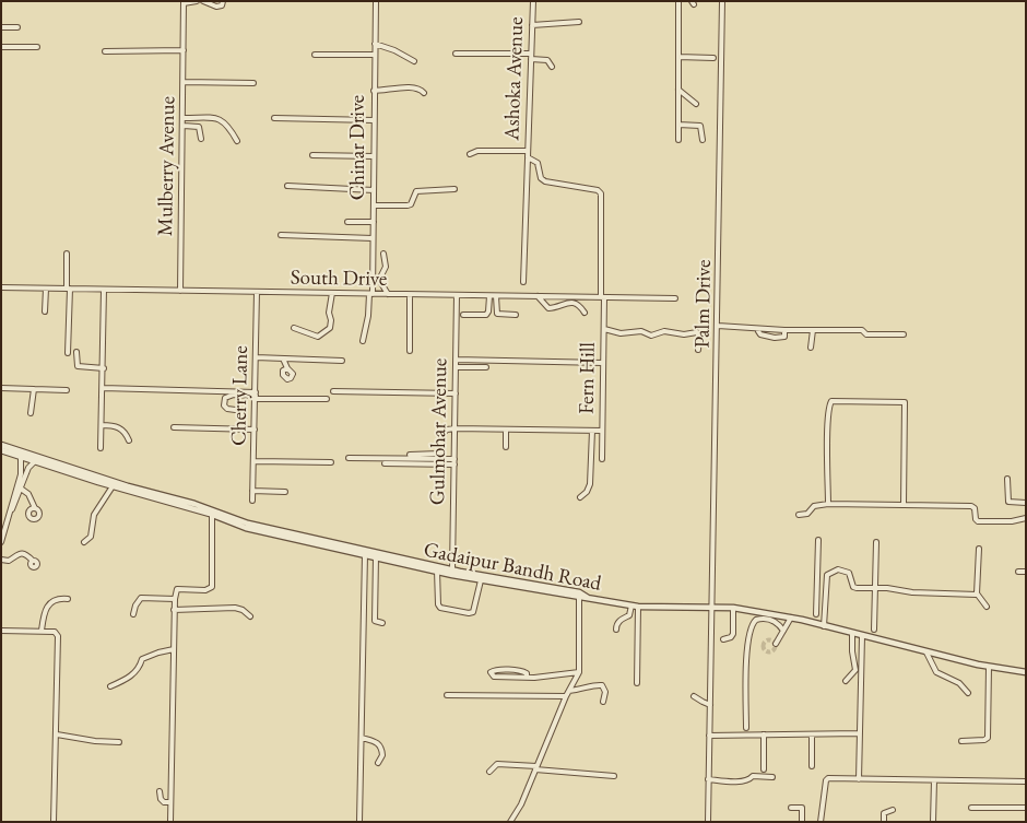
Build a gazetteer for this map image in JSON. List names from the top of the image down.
{
  "streets": {
    "street": [
      "Ashoka Avenue",
      "Chinar Drive",
      "Mulberry Avenue",
      "South Drive",
      "Palm Drive",
      "Fern Hill",
      "Cherry Lane",
      "Gulmohar Avenue",
      "Gadaipur Bandh Road"
    ]
  },
  "crossings": [
    ["Ashoka Avenue", "Fern Hill"],
    ["Chinar Drive", "South Drive"],
    ["Mulberry Avenue", "South Drive"],
    ["South Drive", "Fern Hill"],
    ["South Drive", "Cherry Lane"],
    ["South Drive", "Gulmohar Avenue"],
    ["Palm Drive", "Gadaipur Bandh Road"]
  ]
}
